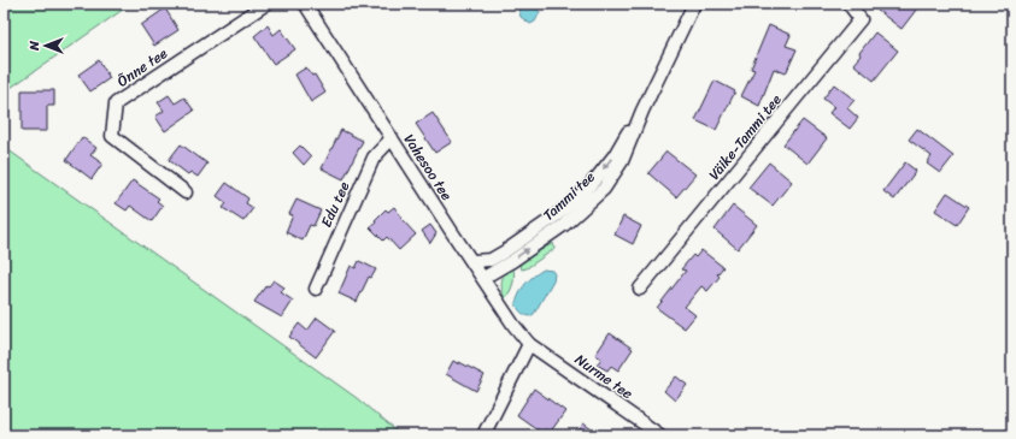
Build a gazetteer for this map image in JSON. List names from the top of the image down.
{
  "streets": {
    "street": [
      "Õnne tee",
      "Väike-Tammi tee",
      "Vahesoo tee",
      "Tammi tee",
      "Edu tee",
      "Nurme tee"
    ]
  },
  "crossings": [
    ["Vahesoo tee", "Tammi tee"],
    ["Vahesoo tee", "Edu tee"],
    ["Vahesoo tee", "Nurme tee"]
  ],
  "north": "left"
}
